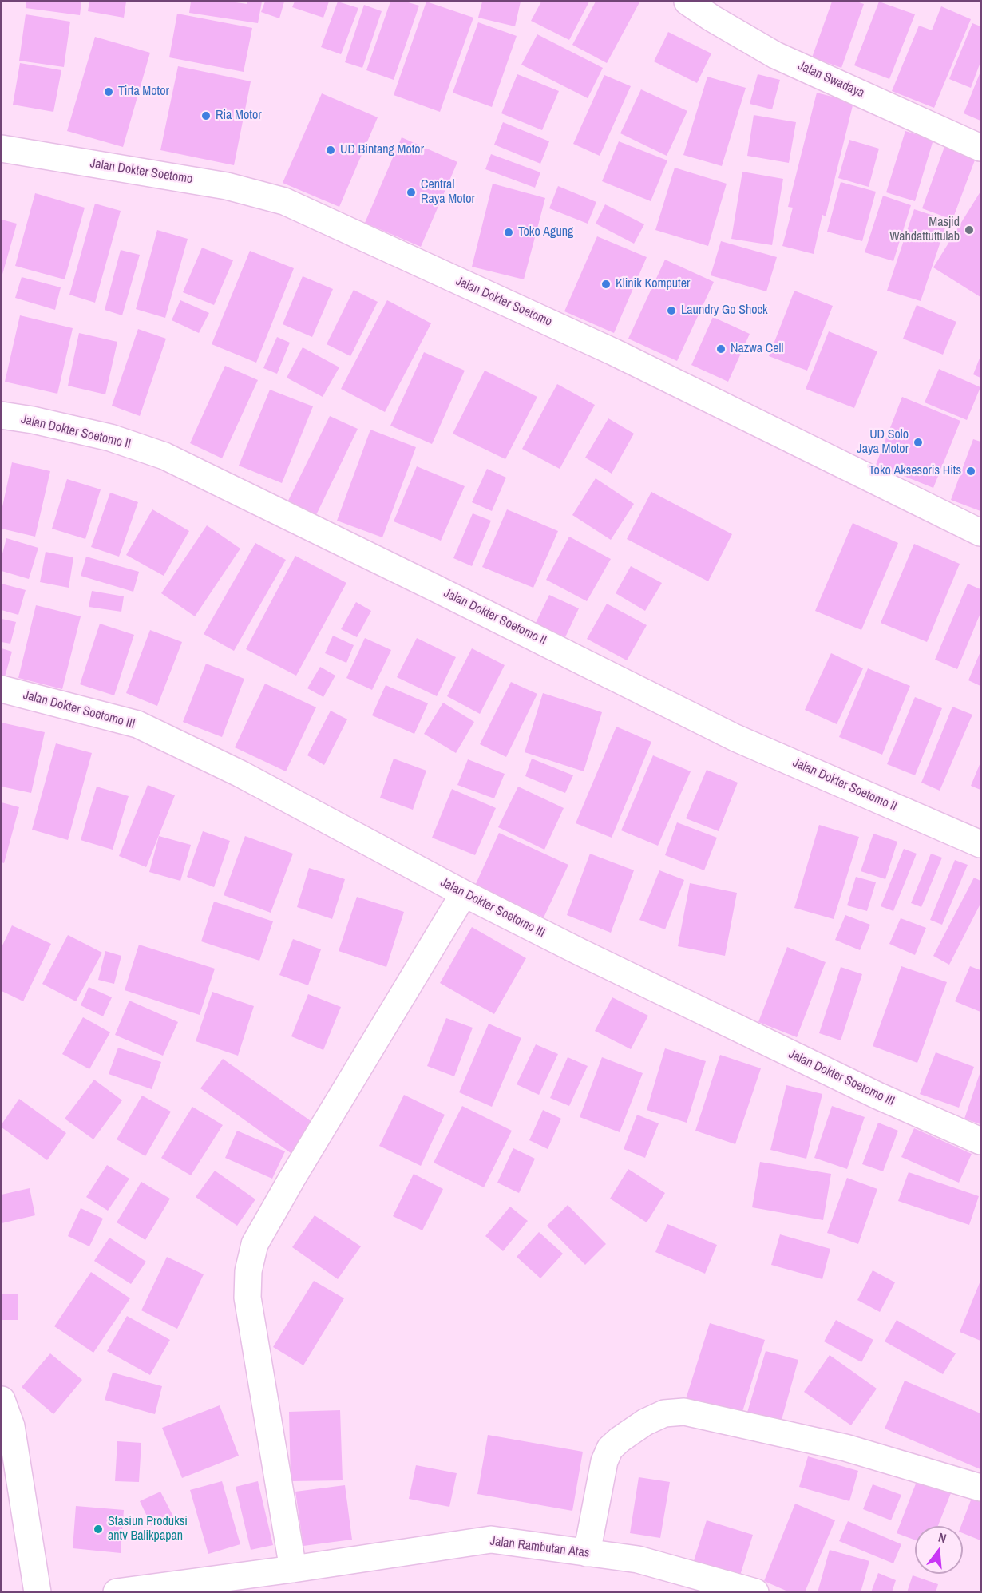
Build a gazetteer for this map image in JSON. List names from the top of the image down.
{
  "streets": {
    "street": [
      "Jalan Swadaya",
      "Jalan Dokter Soetomo",
      "Jalan Dokter Soetomo II",
      "Jalan Dokter Soetomo III",
      "Jalan Rambutan Atas"
    ]
  },
  "places": [
    "Tirta Motor",
    "Ria Motor",
    "UD Bintang Motor",
    "Central Raya Motor",
    "Masjid Wahdattuttulab",
    "Toko Agung",
    "Klinik Komputer",
    "Laundry Go Shock",
    "Nazwa Cell",
    "UD Solo Jaya Motor",
    "Toko Aksesoris Hits",
    "Stasiun Produksi antv Balikpapan"
  ],
  "north": "top"
}
